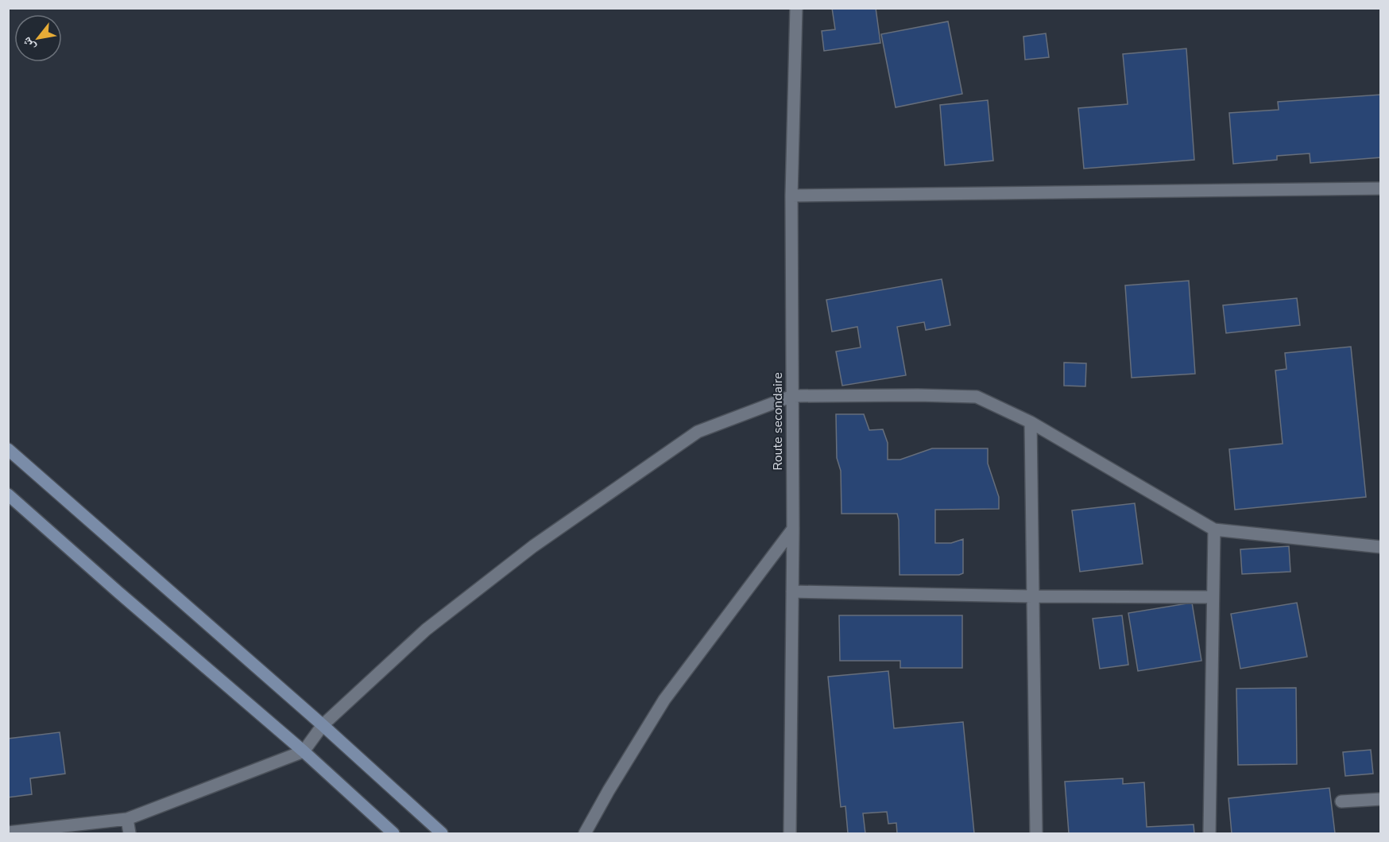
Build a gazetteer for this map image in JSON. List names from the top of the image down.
{
  "streets": {
    "street": ["Route secondaire"]
  },
  "north": "bottom left"
}
